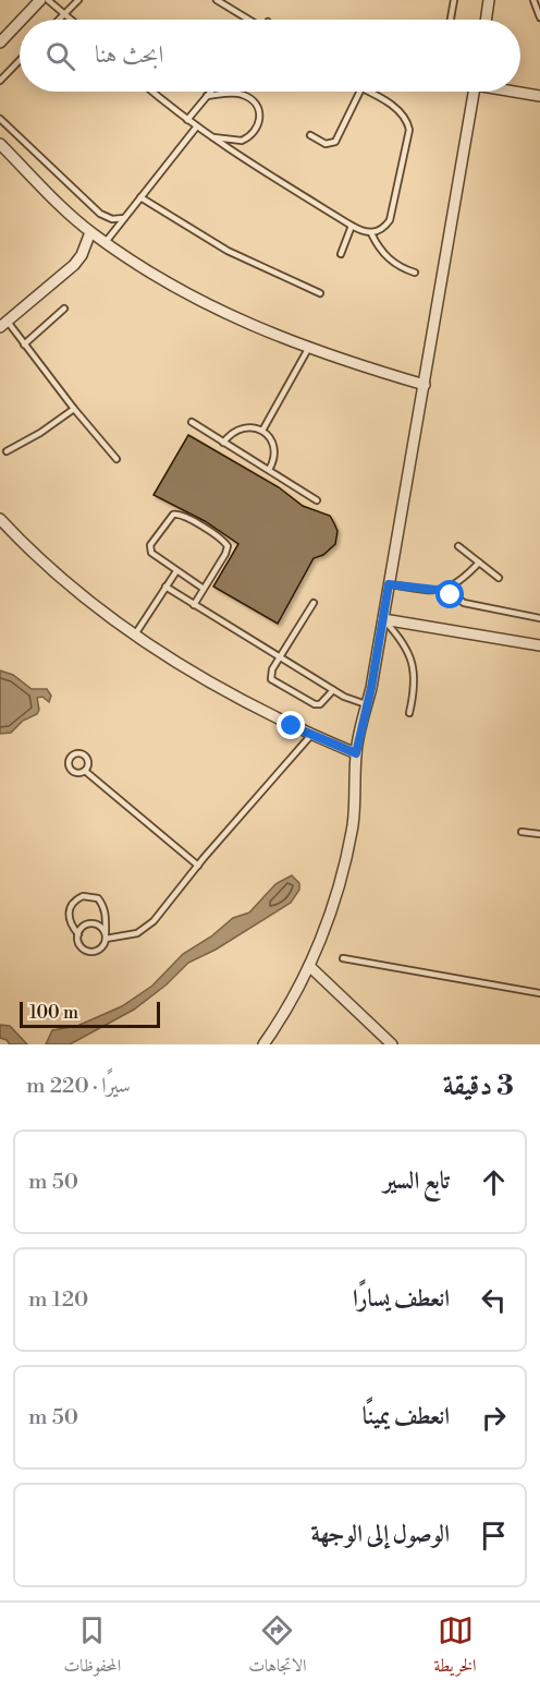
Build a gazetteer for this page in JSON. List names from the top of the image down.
{
  "scale_bar": "100 m",
  "page": {
    "search": "ابحث هنا",
    "scale": "100 m",
    "heading": ["3 دقيقة", "سيرًا · 220 m"],
    "list": [
      ["تابع السير", "50 m"],
      ["انعطف يسارًا", "120 m"],
      ["انعطف يمينًا", "50 m"],
      "الوصول إلى الوجهة"
    ],
    "nav": ["الخريطة", "الاتجاهات", "المحفوظات"]
  }
}
